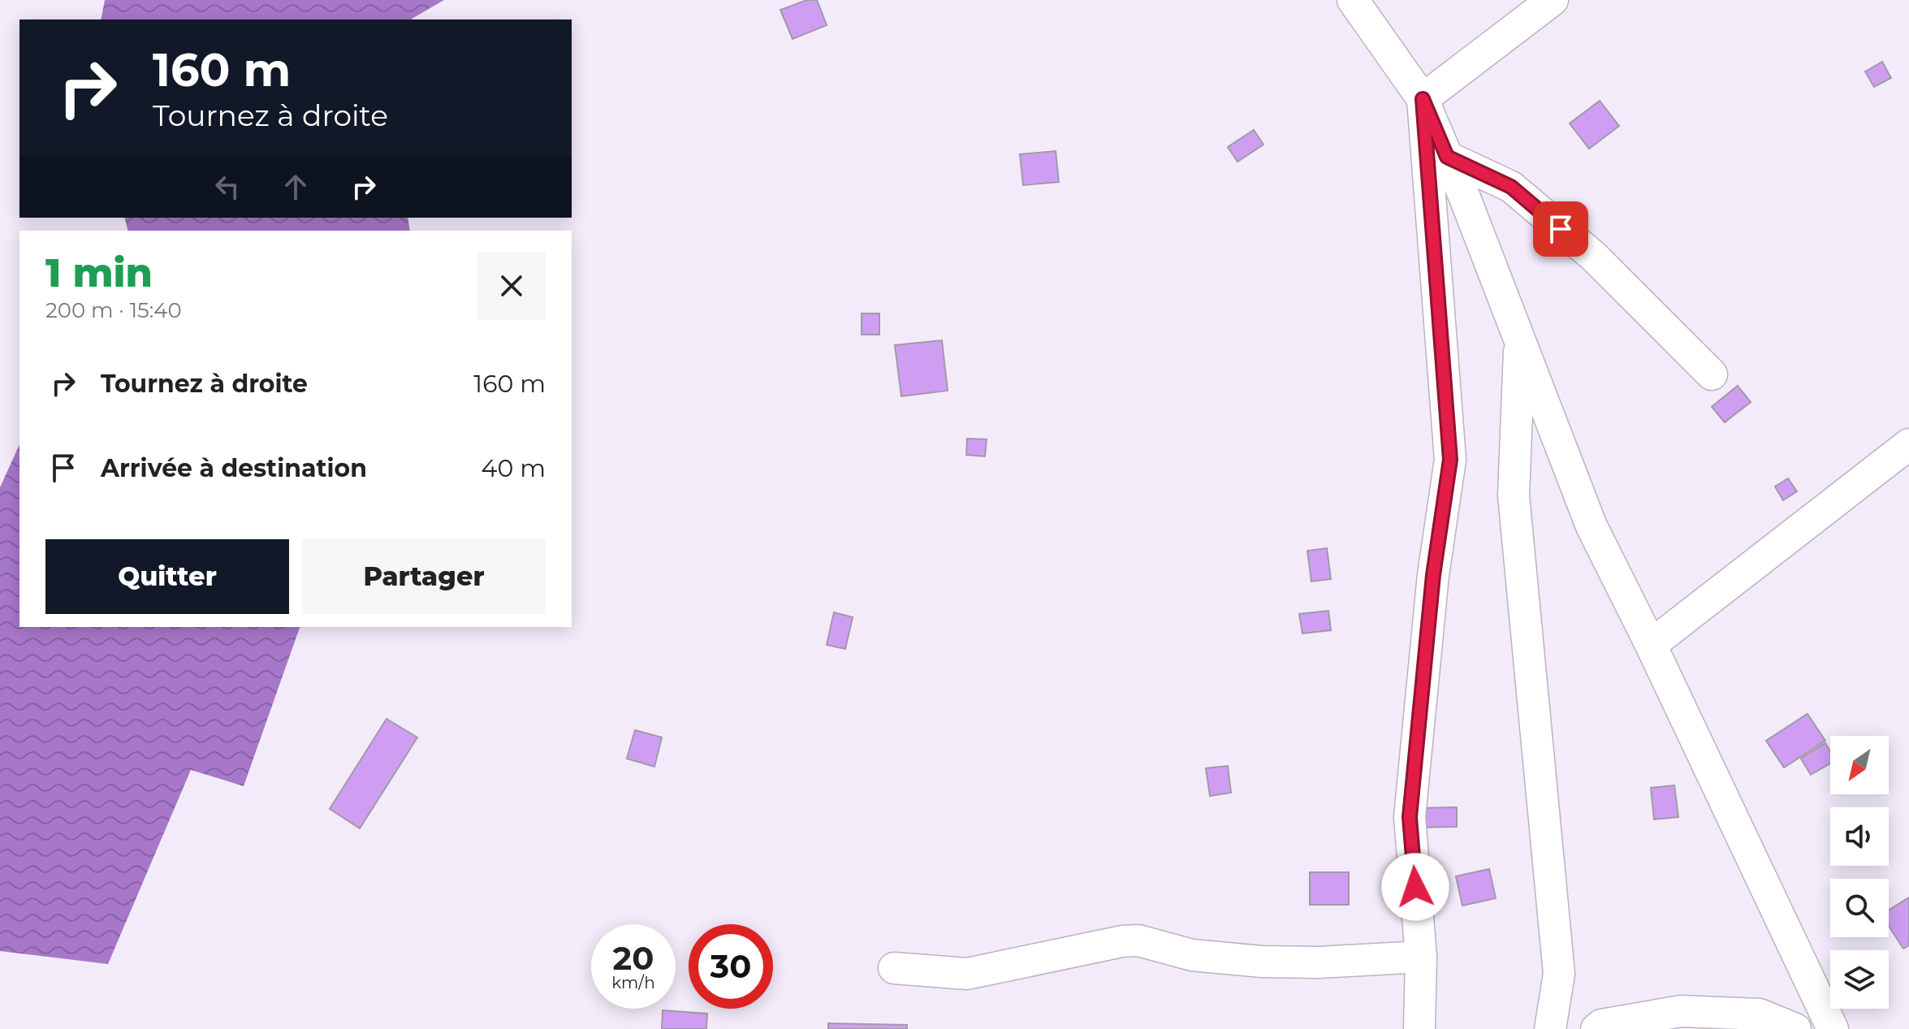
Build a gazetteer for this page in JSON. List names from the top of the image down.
{
  "north": "bottom left",
  "page": {
    "turn": ["160 m", "Tournez à droite"],
    "heading": ["1 min", "200 m · 15:40"],
    "list": [
      {
        "name": "Tournez à droite",
        "value": "160 m"
      },
      {
        "name": "Arrivée à destination",
        "value": "40 m"
      }
    ],
    "buttons": ["Quitter", "Partager"],
    "speed": "20 km/h",
    "limit": "30"
  }
}
